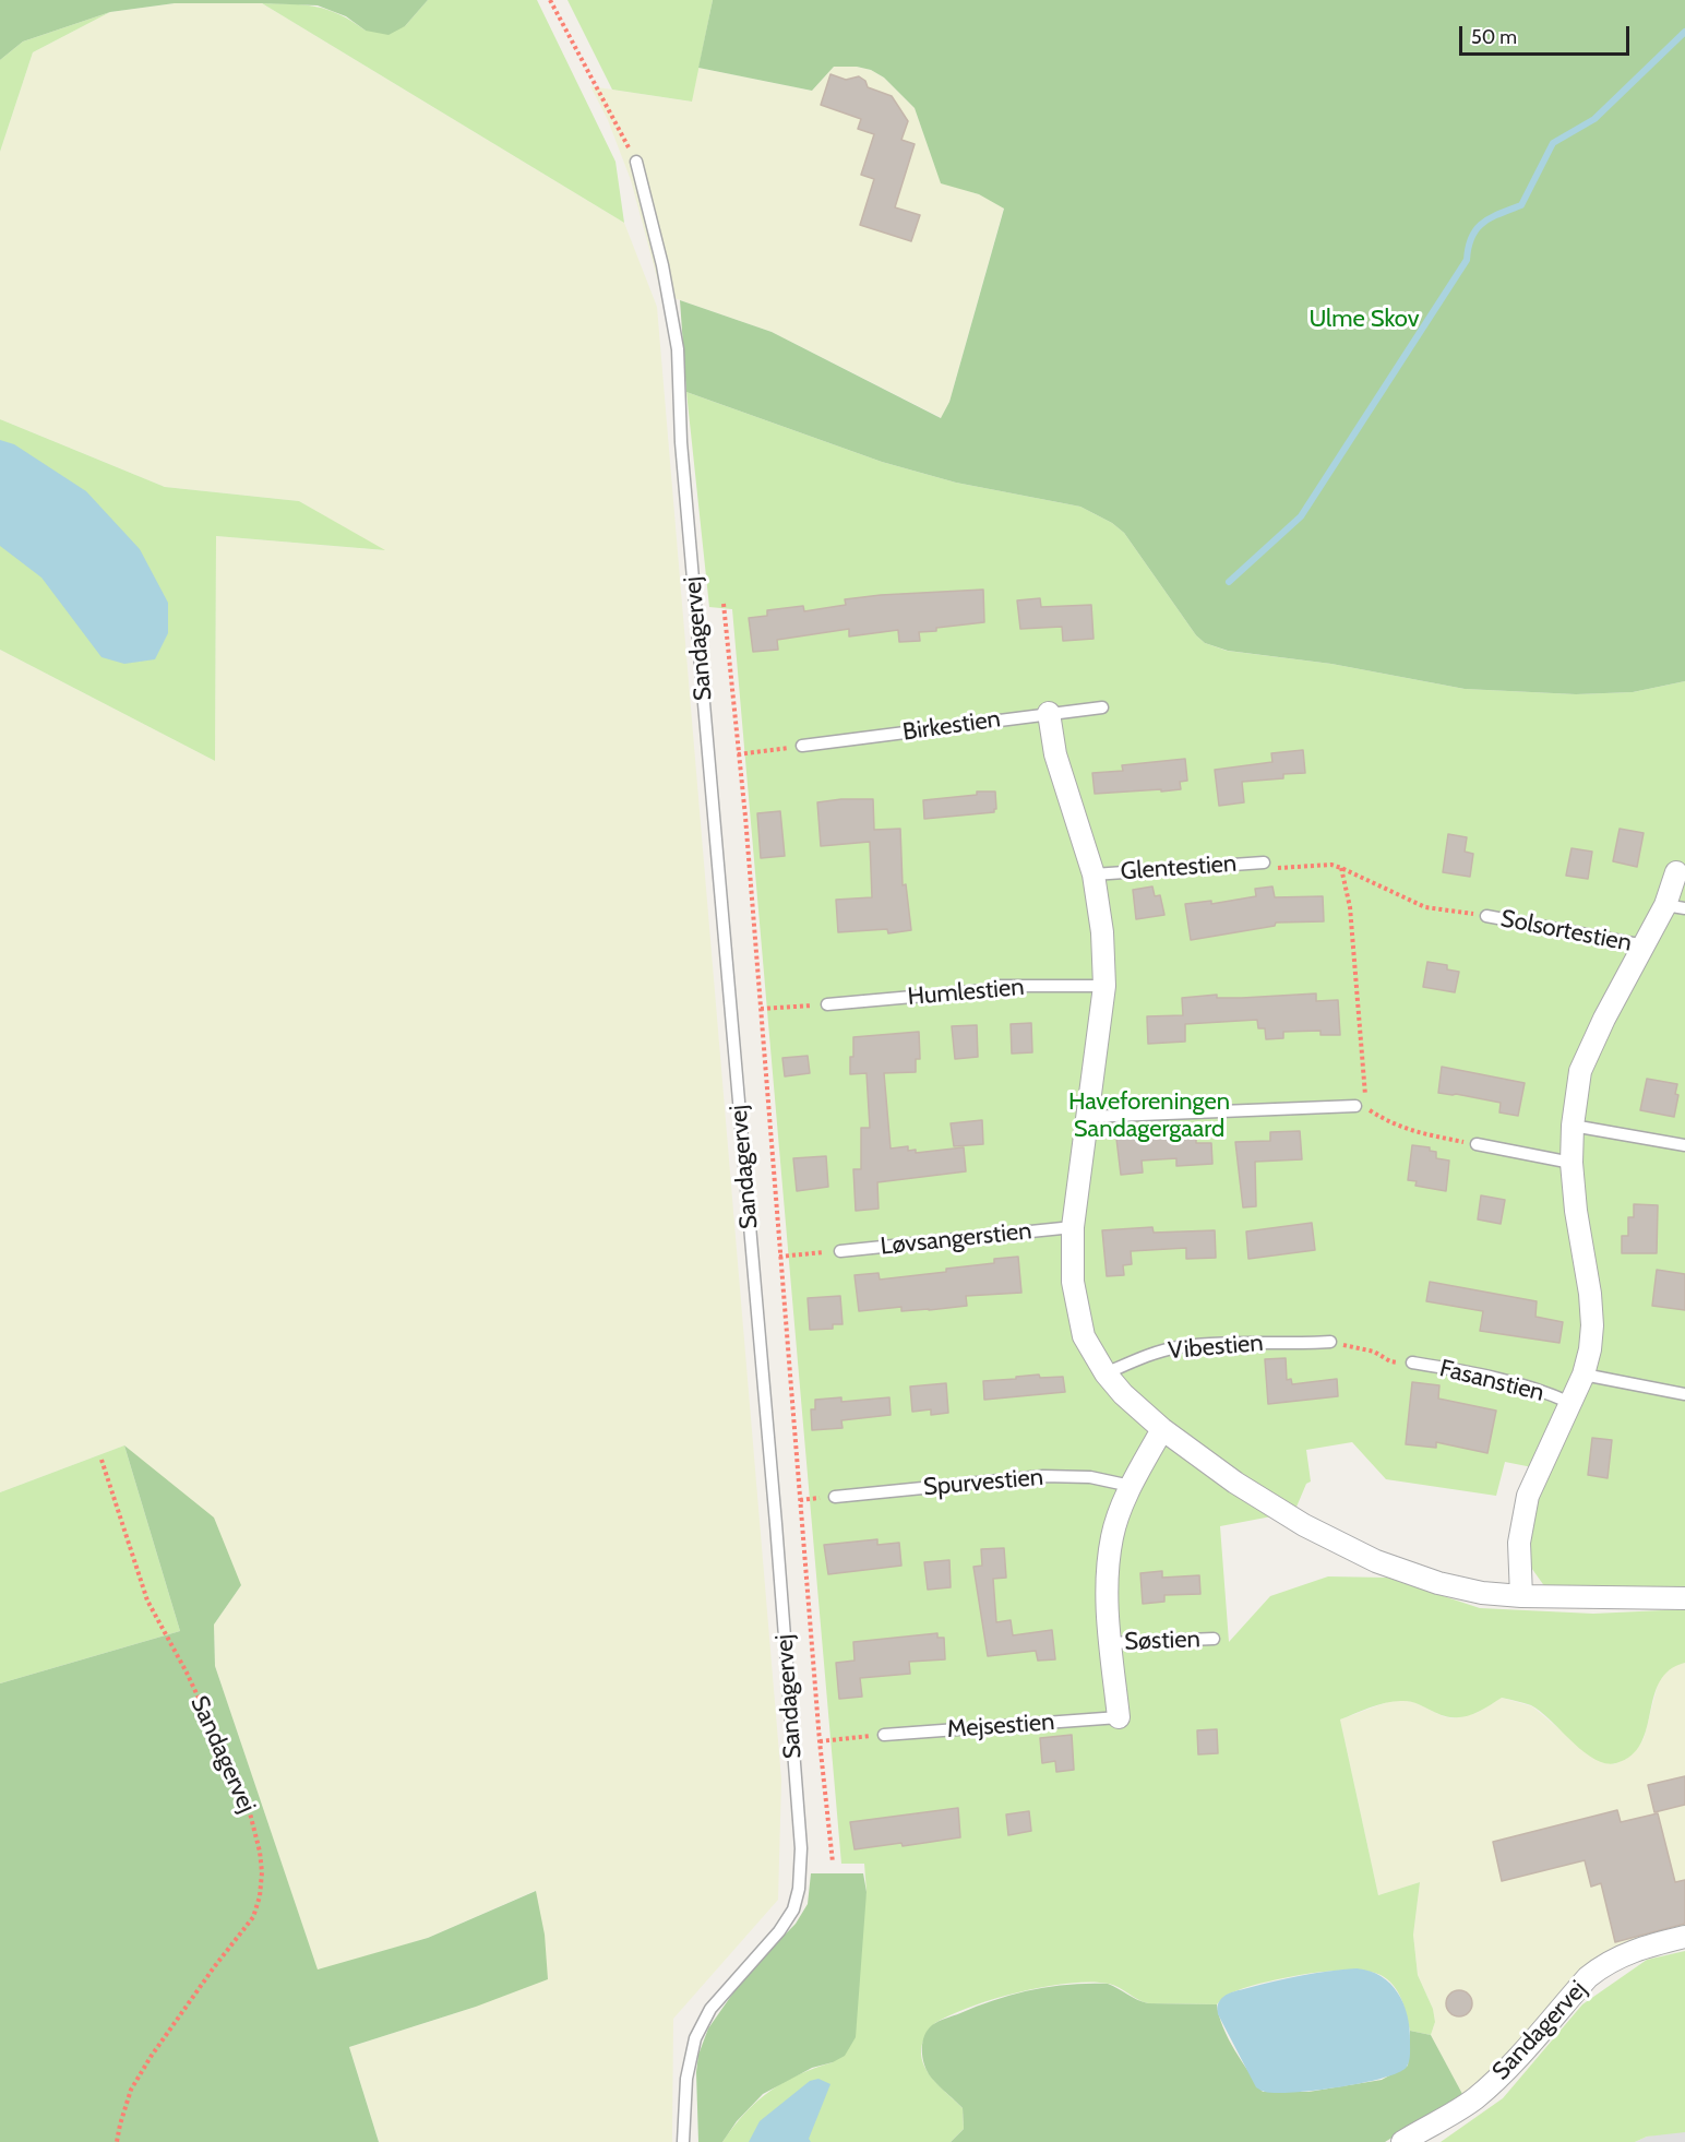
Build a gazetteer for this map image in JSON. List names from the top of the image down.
{
  "streets": {
    "street": ["Sandagervej"],
    "lane": [
      "Birkestien",
      "Glentestien",
      "Solsortestien",
      "Humlestien",
      "Løvsangerstien",
      "Vibestien",
      "Fasanstien",
      "Spurvestien",
      "Søstien",
      "Mejsestien"
    ]
  },
  "parks": ["Ulme Skov", "Haveforeningen Sandagergaard"],
  "scale_bar": "50 m"
}
